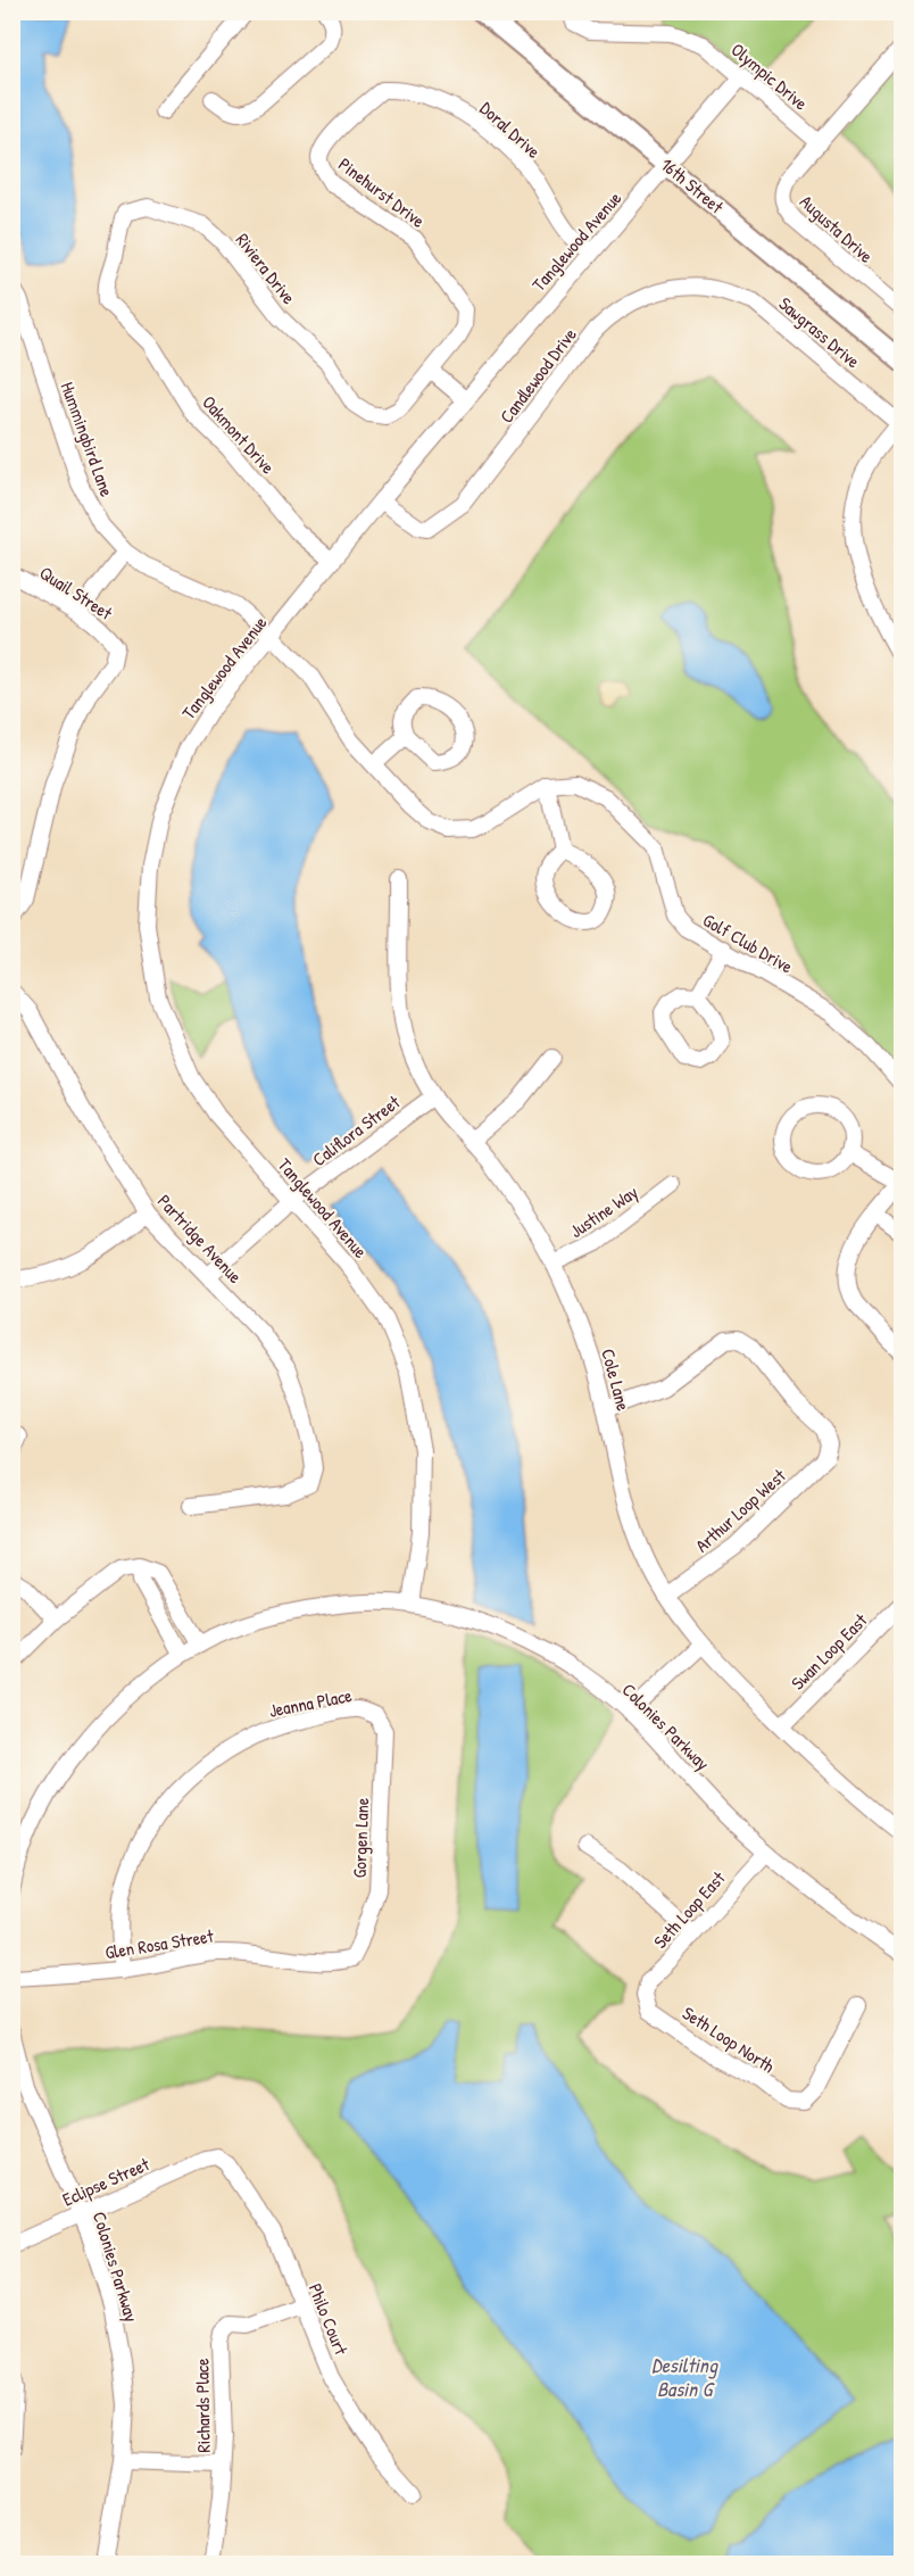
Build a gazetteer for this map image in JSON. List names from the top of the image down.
{
  "streets": {
    "main road": ["16th Street"],
    "street": [
      "Olympic Drive",
      "Doral Drive",
      "Pinehurst Drive",
      "Augusta Drive",
      "Tanglewood Avenue",
      "Riviera Drive",
      "Sawgrass Drive",
      "Candlewood Drive",
      "Oakmont Drive",
      "Hummingbird Lane",
      "Quail Street",
      "Golf Club Drive",
      "Califlora Street",
      "Justine Way",
      "Partridge Avenue",
      "Cole Lane",
      "Arthur Loop West",
      "Swan Loop East",
      "Jeanna Place",
      "Colonies Parkway",
      "Gorgen Lane",
      "Seth Loop East",
      "Glen Rosa Street",
      "Seth Loop North",
      "Eclipse Street",
      "Philo Court",
      "Richards Place"
    ]
  },
  "crossings": [
    ["Olympic Drive", "Augusta Drive"],
    ["Olympic Drive", "Tanglewood Avenue"],
    ["Doral Drive", "Pinehurst Drive"],
    ["Doral Drive", "Tanglewood Avenue"],
    ["16th Street", "Tanglewood Avenue"],
    ["Pinehurst Drive", "Riviera Drive"],
    ["Tanglewood Avenue", "Candlewood Drive"],
    ["Tanglewood Avenue", "Oakmont Drive"],
    ["Tanglewood Avenue", "Hummingbird Lane"],
    ["Tanglewood Avenue", "Califlora Street"],
    ["Tanglewood Avenue", "Colonies Parkway"],
    ["Riviera Drive", "Oakmont Drive"],
    ["Sawgrass Drive", "Candlewood Drive"],
    ["Califlora Street", "Partridge Avenue"],
    ["Califlora Street", "Cole Lane"],
    ["Justine Way", "Cole Lane"],
    ["Cole Lane", "Arthur Loop West"],
    ["Cole Lane", "Swan Loop East"],
    ["Jeanna Place", "Gorgen Lane"],
    ["Jeanna Place", "Glen Rosa Street"],
    ["Colonies Parkway", "Seth Loop East"],
    ["Colonies Parkway", "Eclipse Street"],
    ["Gorgen Lane", "Glen Rosa Street"],
    ["Seth Loop East", "Seth Loop North"],
    ["Eclipse Street", "Philo Court"],
    ["Philo Court", "Richards Place"]
  ],
  "water": ["Desilting Basin G"]
}
